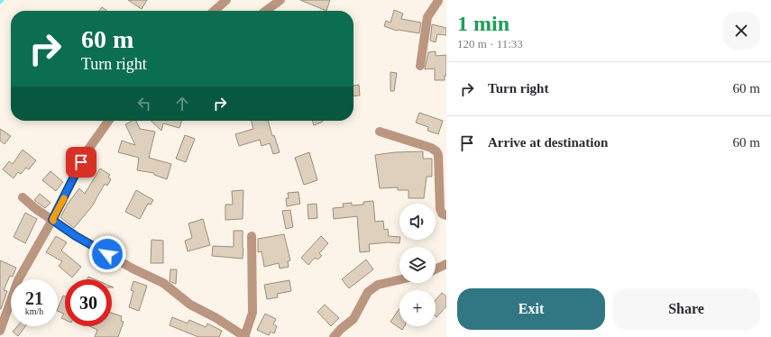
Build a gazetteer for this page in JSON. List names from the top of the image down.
{
  "page": {
    "heading": ["1 min", "120 m · 11:33"],
    "turn": ["60 m", "Turn right"],
    "list": [
      {
        "name": "Turn right",
        "value": "60 m"
      },
      {
        "name": "Arrive at destination",
        "value": "60 m"
      }
    ],
    "map_buttons": "+",
    "speed": "21 km/h",
    "limit": "30",
    "buttons": ["Exit", "Share"]
  }
}
